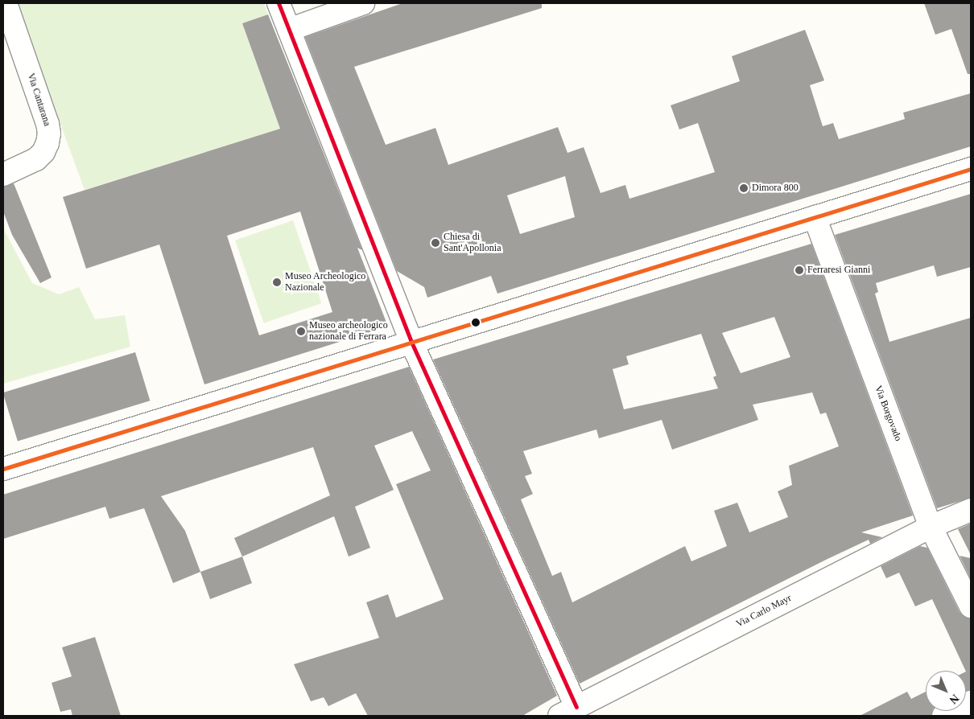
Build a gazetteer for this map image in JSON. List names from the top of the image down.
{
  "streets": {
    "street": ["Via Cantarana", "Via Borgovado", "Via Carlo Mayr"]
  },
  "crossings": [
    ["Via Borgovado", "Via Carlo Mayr"]
  ],
  "places": [
    "Dimora 800",
    "Chiesa di Sant'Apollonia",
    "Ferraresi Gianni",
    "Museo Archeologico Nazionale",
    "Museo archeologico nazionale di Ferrara"
  ],
  "north": "bottom right"
}
